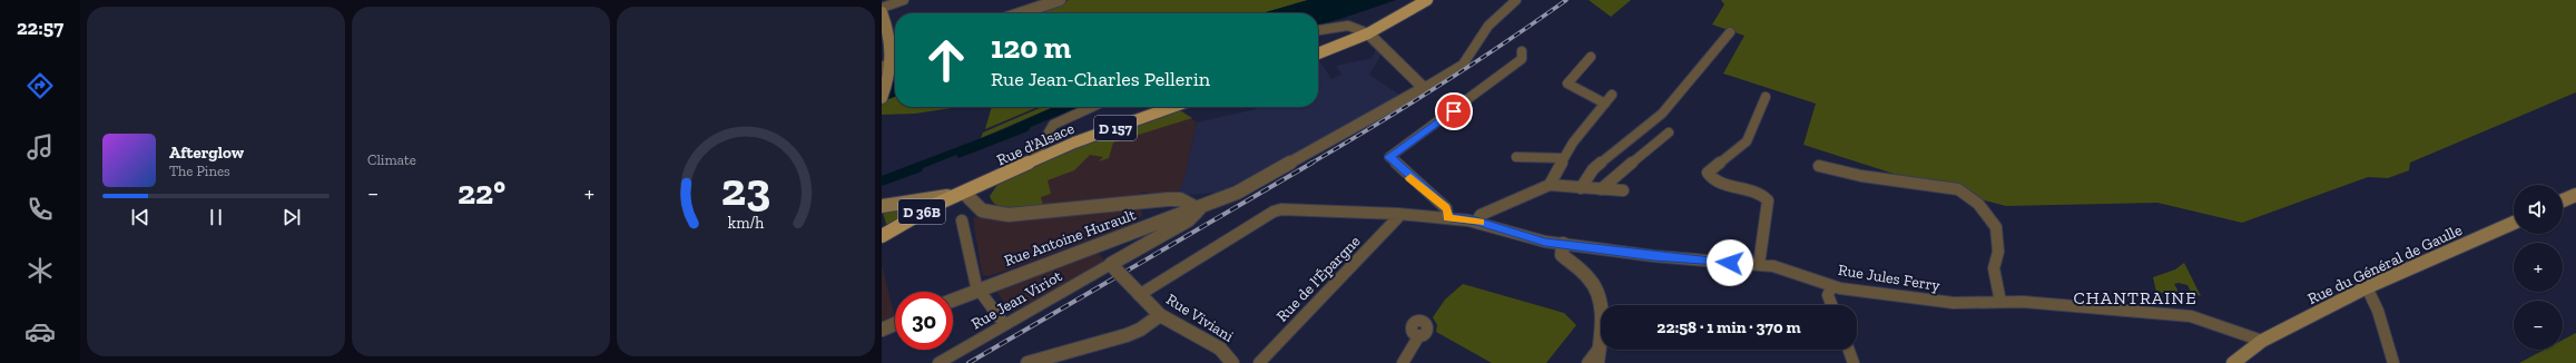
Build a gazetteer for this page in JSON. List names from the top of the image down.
{
  "streets": {
    "main road": [
      "D 157",
      "Rue d'Alsace",
      "D 36B",
      "Rue du Général de Gaulle"
    ],
    "street": [
      "Rue Antoine Hurault",
      "Rue Jules Ferry",
      "Rue de l'Épargne",
      "Rue Jean Viriot",
      "Rue Viviani"
    ]
  },
  "crossings": [
    ["D 157", "Rue d'Alsace"],
    ["D 157", "D 36B"],
    ["Rue d'Alsace", "D 36B"],
    ["Rue du Général de Gaulle", "Rue Jules Ferry"],
    ["Rue Jules Ferry", "Rue de l'Épargne"],
    ["Rue Jules Ferry", "Rue Viviani"],
    ["Rue Jean Viriot", "Rue Viviani"]
  ],
  "districts": ["CHANTRAINE"],
  "page": {
    "tabs": "22:57",
    "tile": "Climate",
    "turn": ["120 m", "Rue Jean-Charles Pellerin"],
    "song": ["Afterglow", "The Pines"],
    "heat": ["−", "22°", "+"],
    "map_buttons": ["+", "−"],
    "limit": "30",
    "trip": "22:58 · 1 min · 370 m",
    "gauge": ["23", "km/h"]
  }
}
